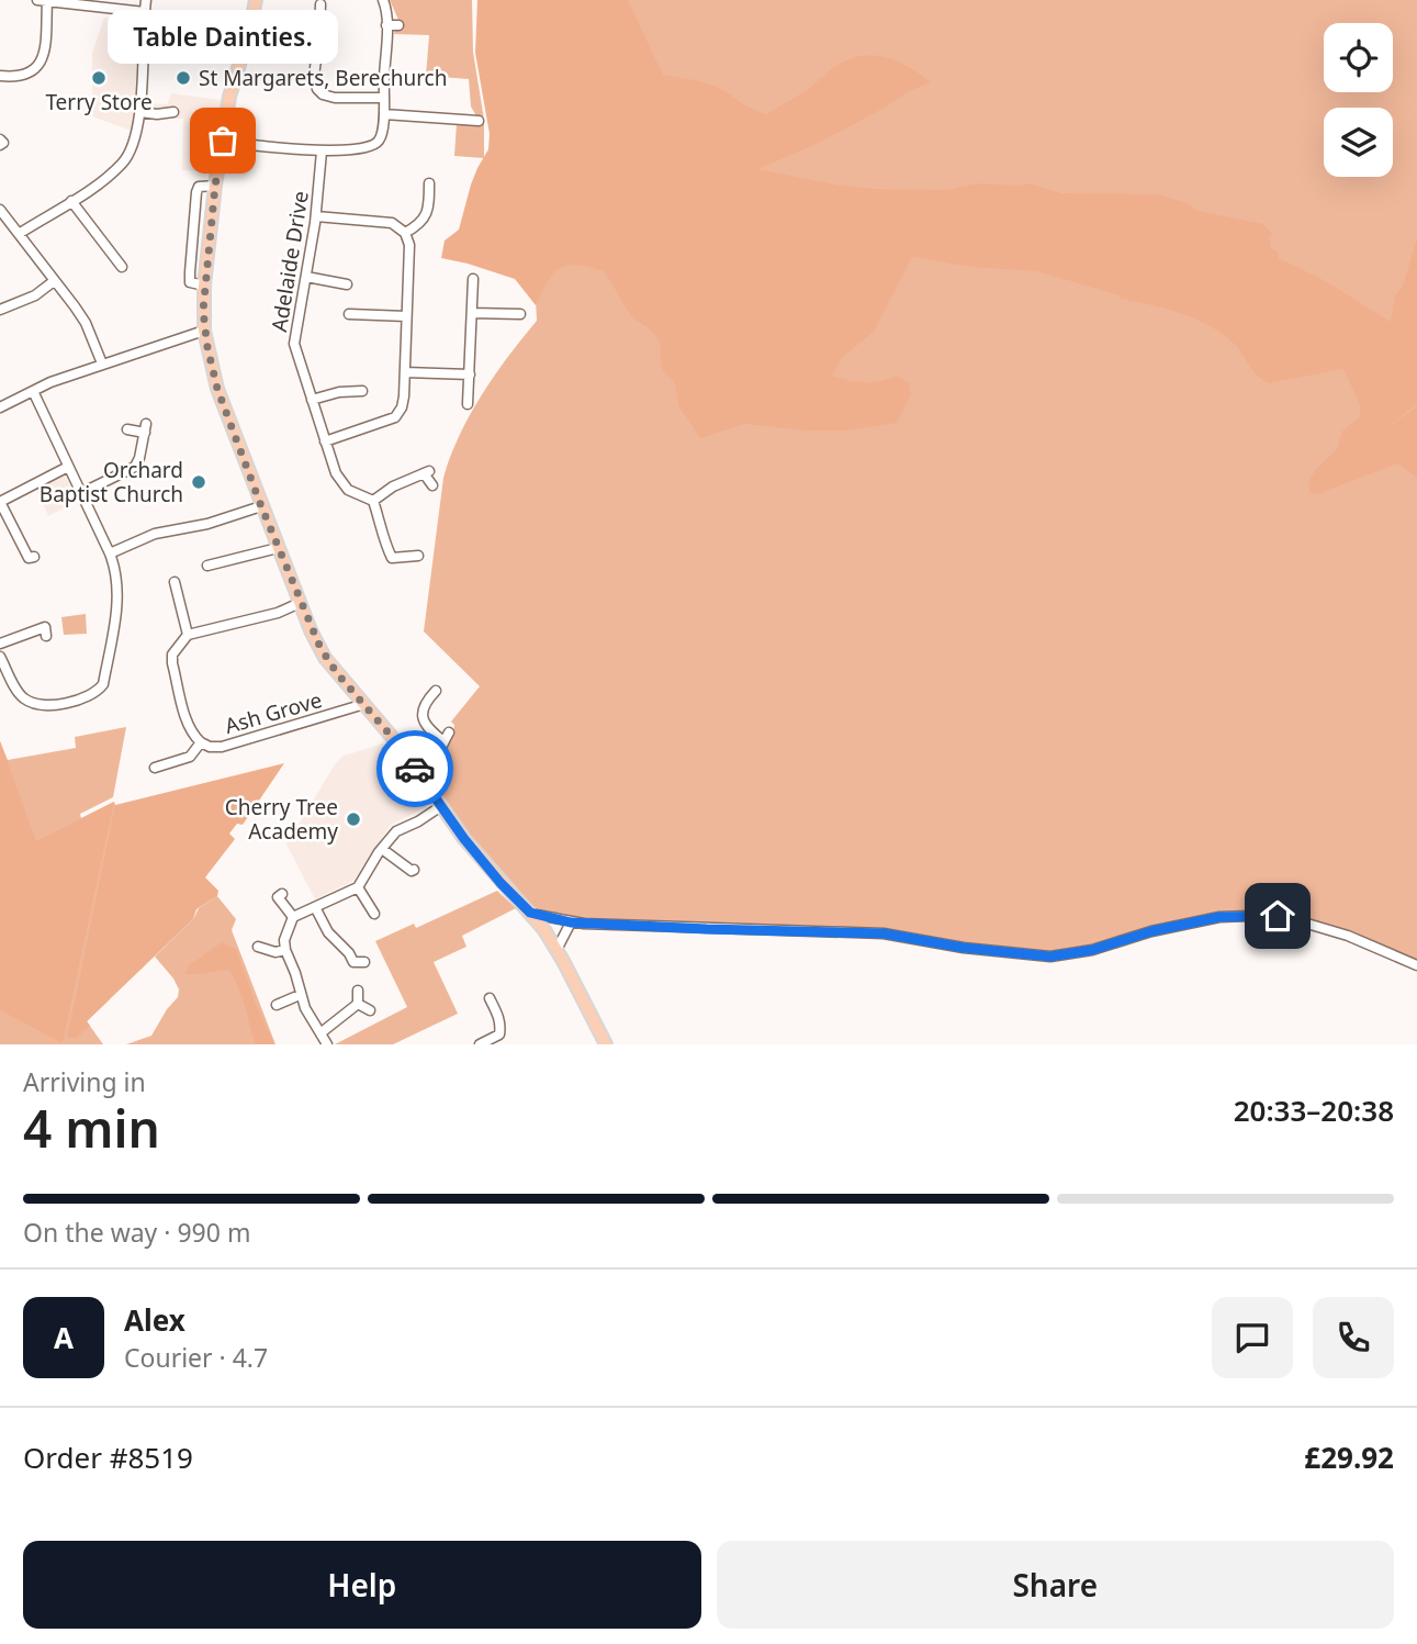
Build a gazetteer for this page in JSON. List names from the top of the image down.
{
  "streets": {
    "street": ["Adelaide Drive", "Ash Grove"]
  },
  "places": [
    "Terry Store",
    "St Margarets, Berechurch",
    "Table Dainties.",
    "Orchard Baptist Church",
    "Cherry Tree Academy"
  ],
  "page": {
    "bubble": "Table Dainties.",
    "heading": ["4 min", "Arriving in", "20:33–20:38"],
    "panel": [
      "Alex",
      "Courier · 4.7",
      "Order #8519",
      "£29.92"
    ],
    "bar": "On the way · 990 m",
    "round": "A",
    "buttons": ["Help", "Share"]
  }
}
